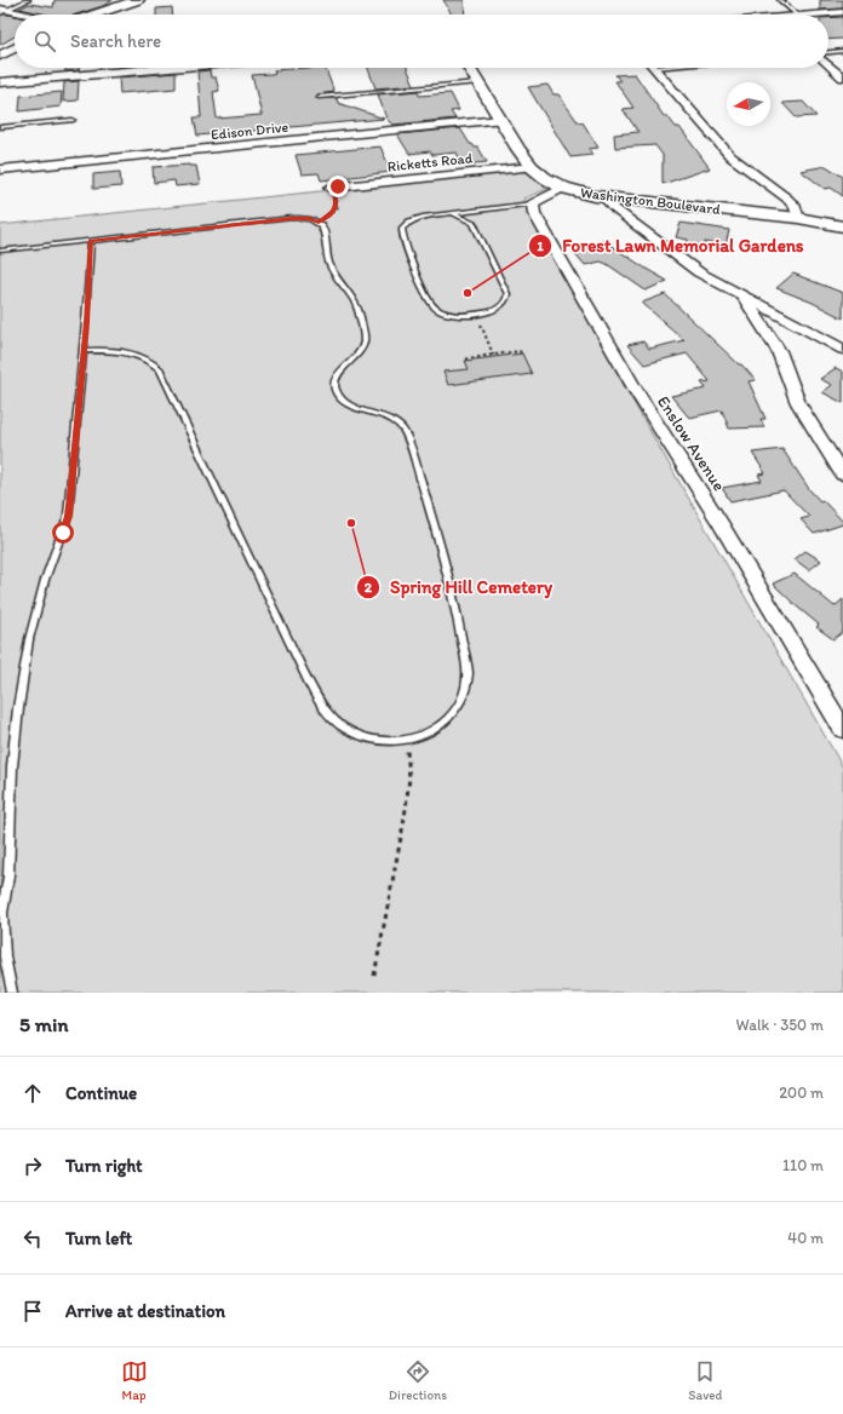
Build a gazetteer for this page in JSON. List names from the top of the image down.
{
  "streets": {
    "street": [
      "Edison Drive",
      "Ricketts Road",
      "Washington Boulevard",
      "Enslow Avenue"
    ]
  },
  "crossings": [
    ["Edison Drive", "Washington Boulevard"],
    ["Ricketts Road", "Washington Boulevard"]
  ],
  "places": ["Forest Lawn Memorial Gardens", "Spring Hill Cemetery"],
  "north": "left",
  "page": {
    "search": "Search here",
    "heading": ["5 min", "Walk · 350 m"],
    "list": [
      ["Continue", "200 m"],
      ["Turn right", "110 m"],
      ["Turn left", "40 m"],
      "Arrive at destination"
    ],
    "nav": ["Map", "Directions", "Saved"]
  }
}
